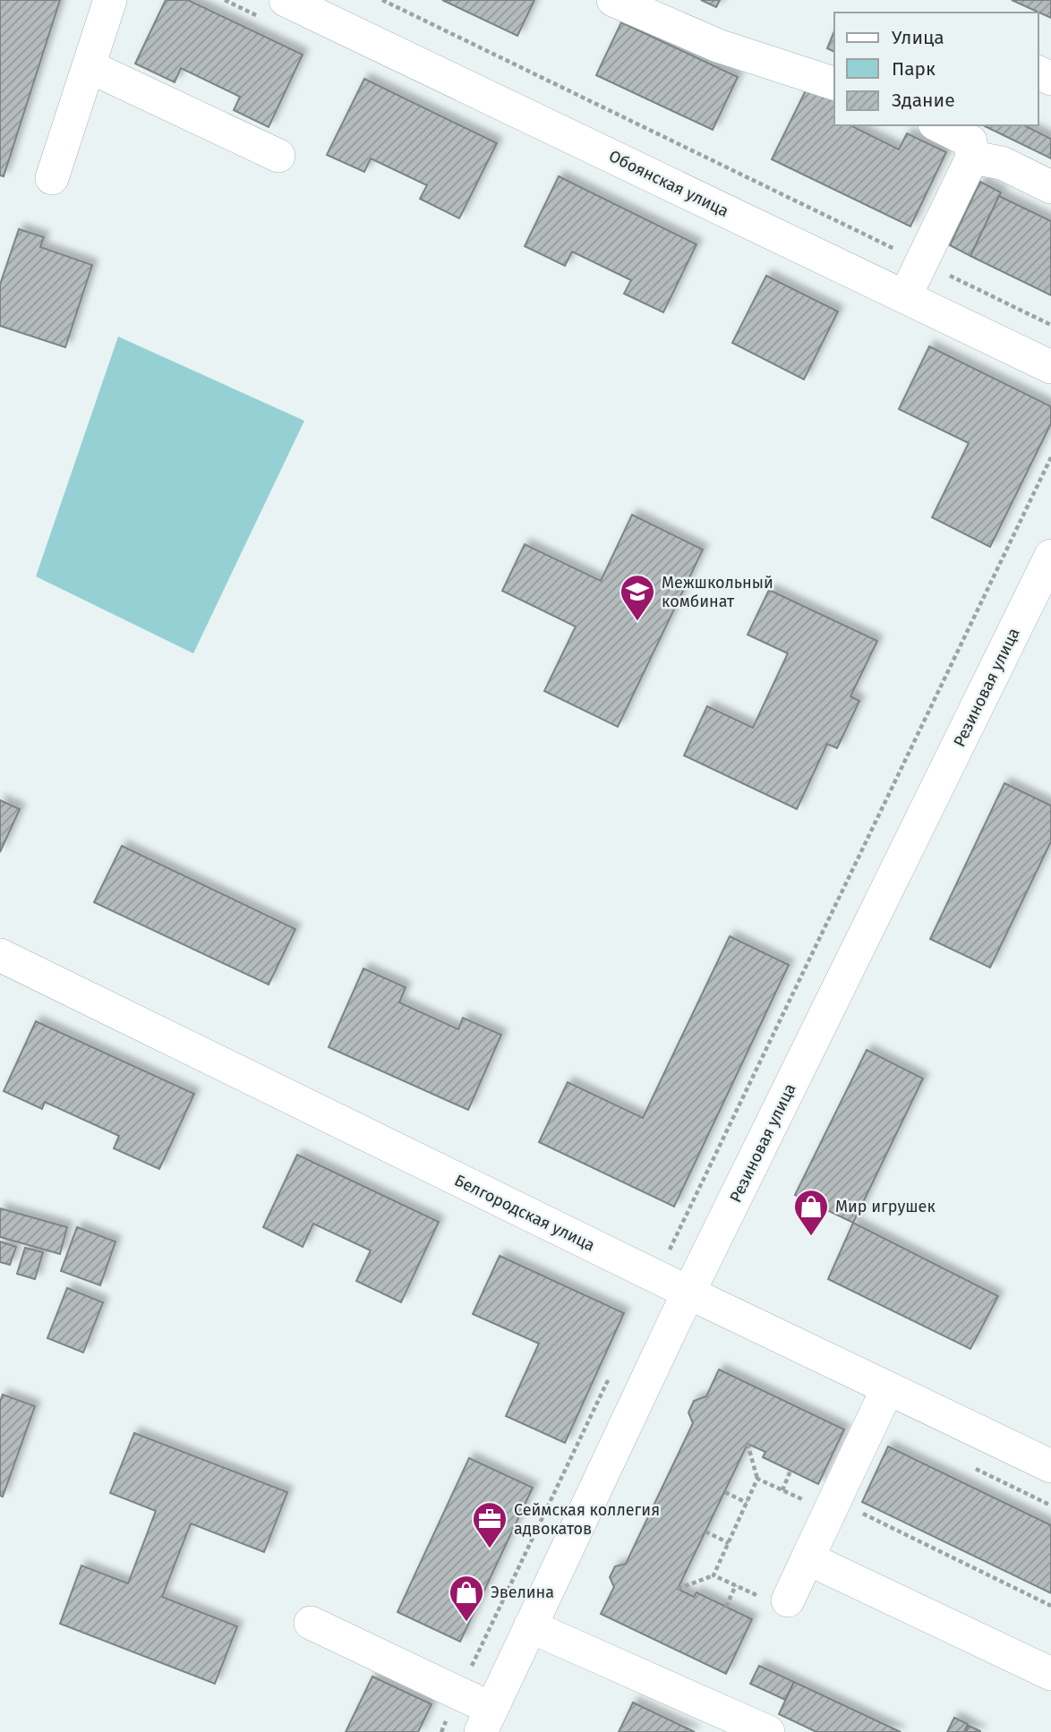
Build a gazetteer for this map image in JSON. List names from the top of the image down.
{
  "streets": {
    "street": ["Обоянская улица", "Резиновая улица", "Белгородская улица"]
  },
  "crossings": [
    ["Резиновая улица", "Белгородская улица"]
  ],
  "places": {
    "school or university": ["Межшкольный комбинат"],
    "shop": ["Мир игрушек", "Эвелина"],
    "office": ["Сеймская коллегия адвокатов"]
  },
  "legend": ["Улица", "Парк", "Здание"]
}
